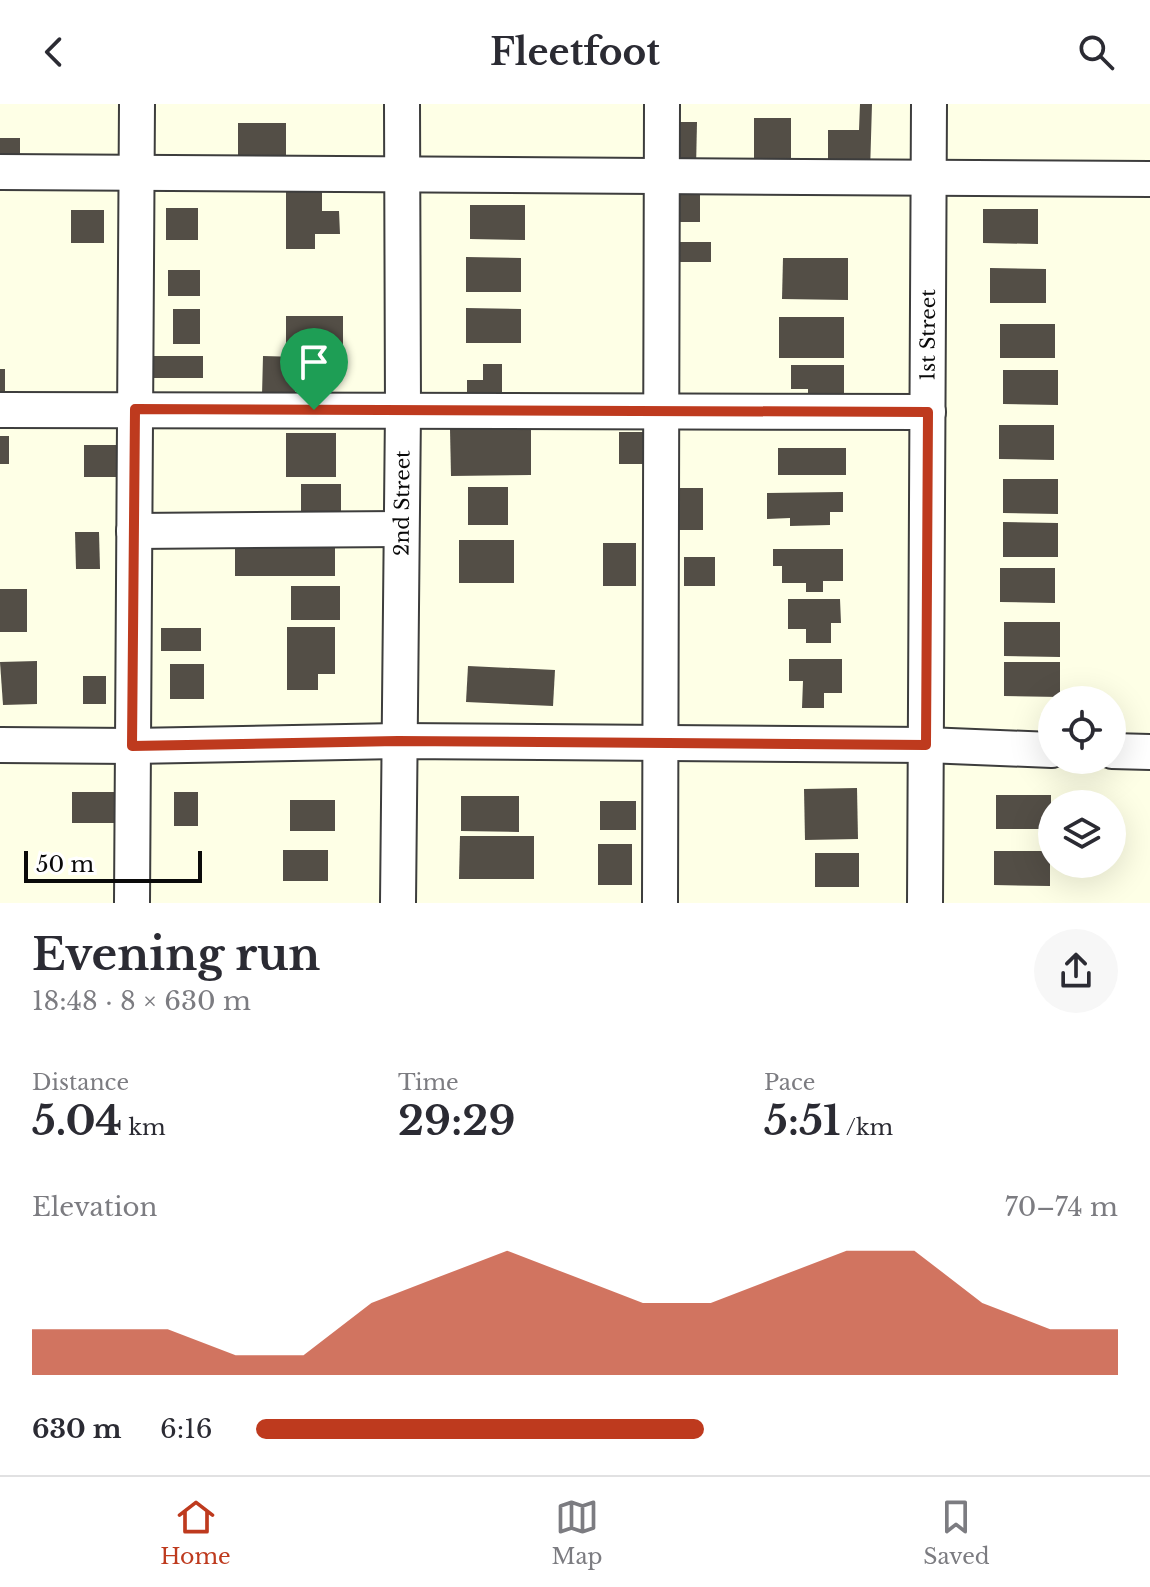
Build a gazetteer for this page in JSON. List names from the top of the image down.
{
  "streets": {
    "street": ["1st Street", "2nd Street"]
  },
  "scale_bar": "50 m",
  "page": {
    "header": "Fleetfoot",
    "scale": "50 m",
    "heading": ["Evening run", "18:48 · 8 × 630 m"],
    "stats": [
      ["Distance", "5.04 km"],
      ["Time", "29:29"],
      ["Pace", "5:51 /km"]
    ],
    "chart": ["Elevation", "70–74 m"],
    "list": [
      {
        "name": "630 m",
        "note": "6:16"
      }
    ],
    "tabs": ["Home", "Map", "Saved"]
  }
}
